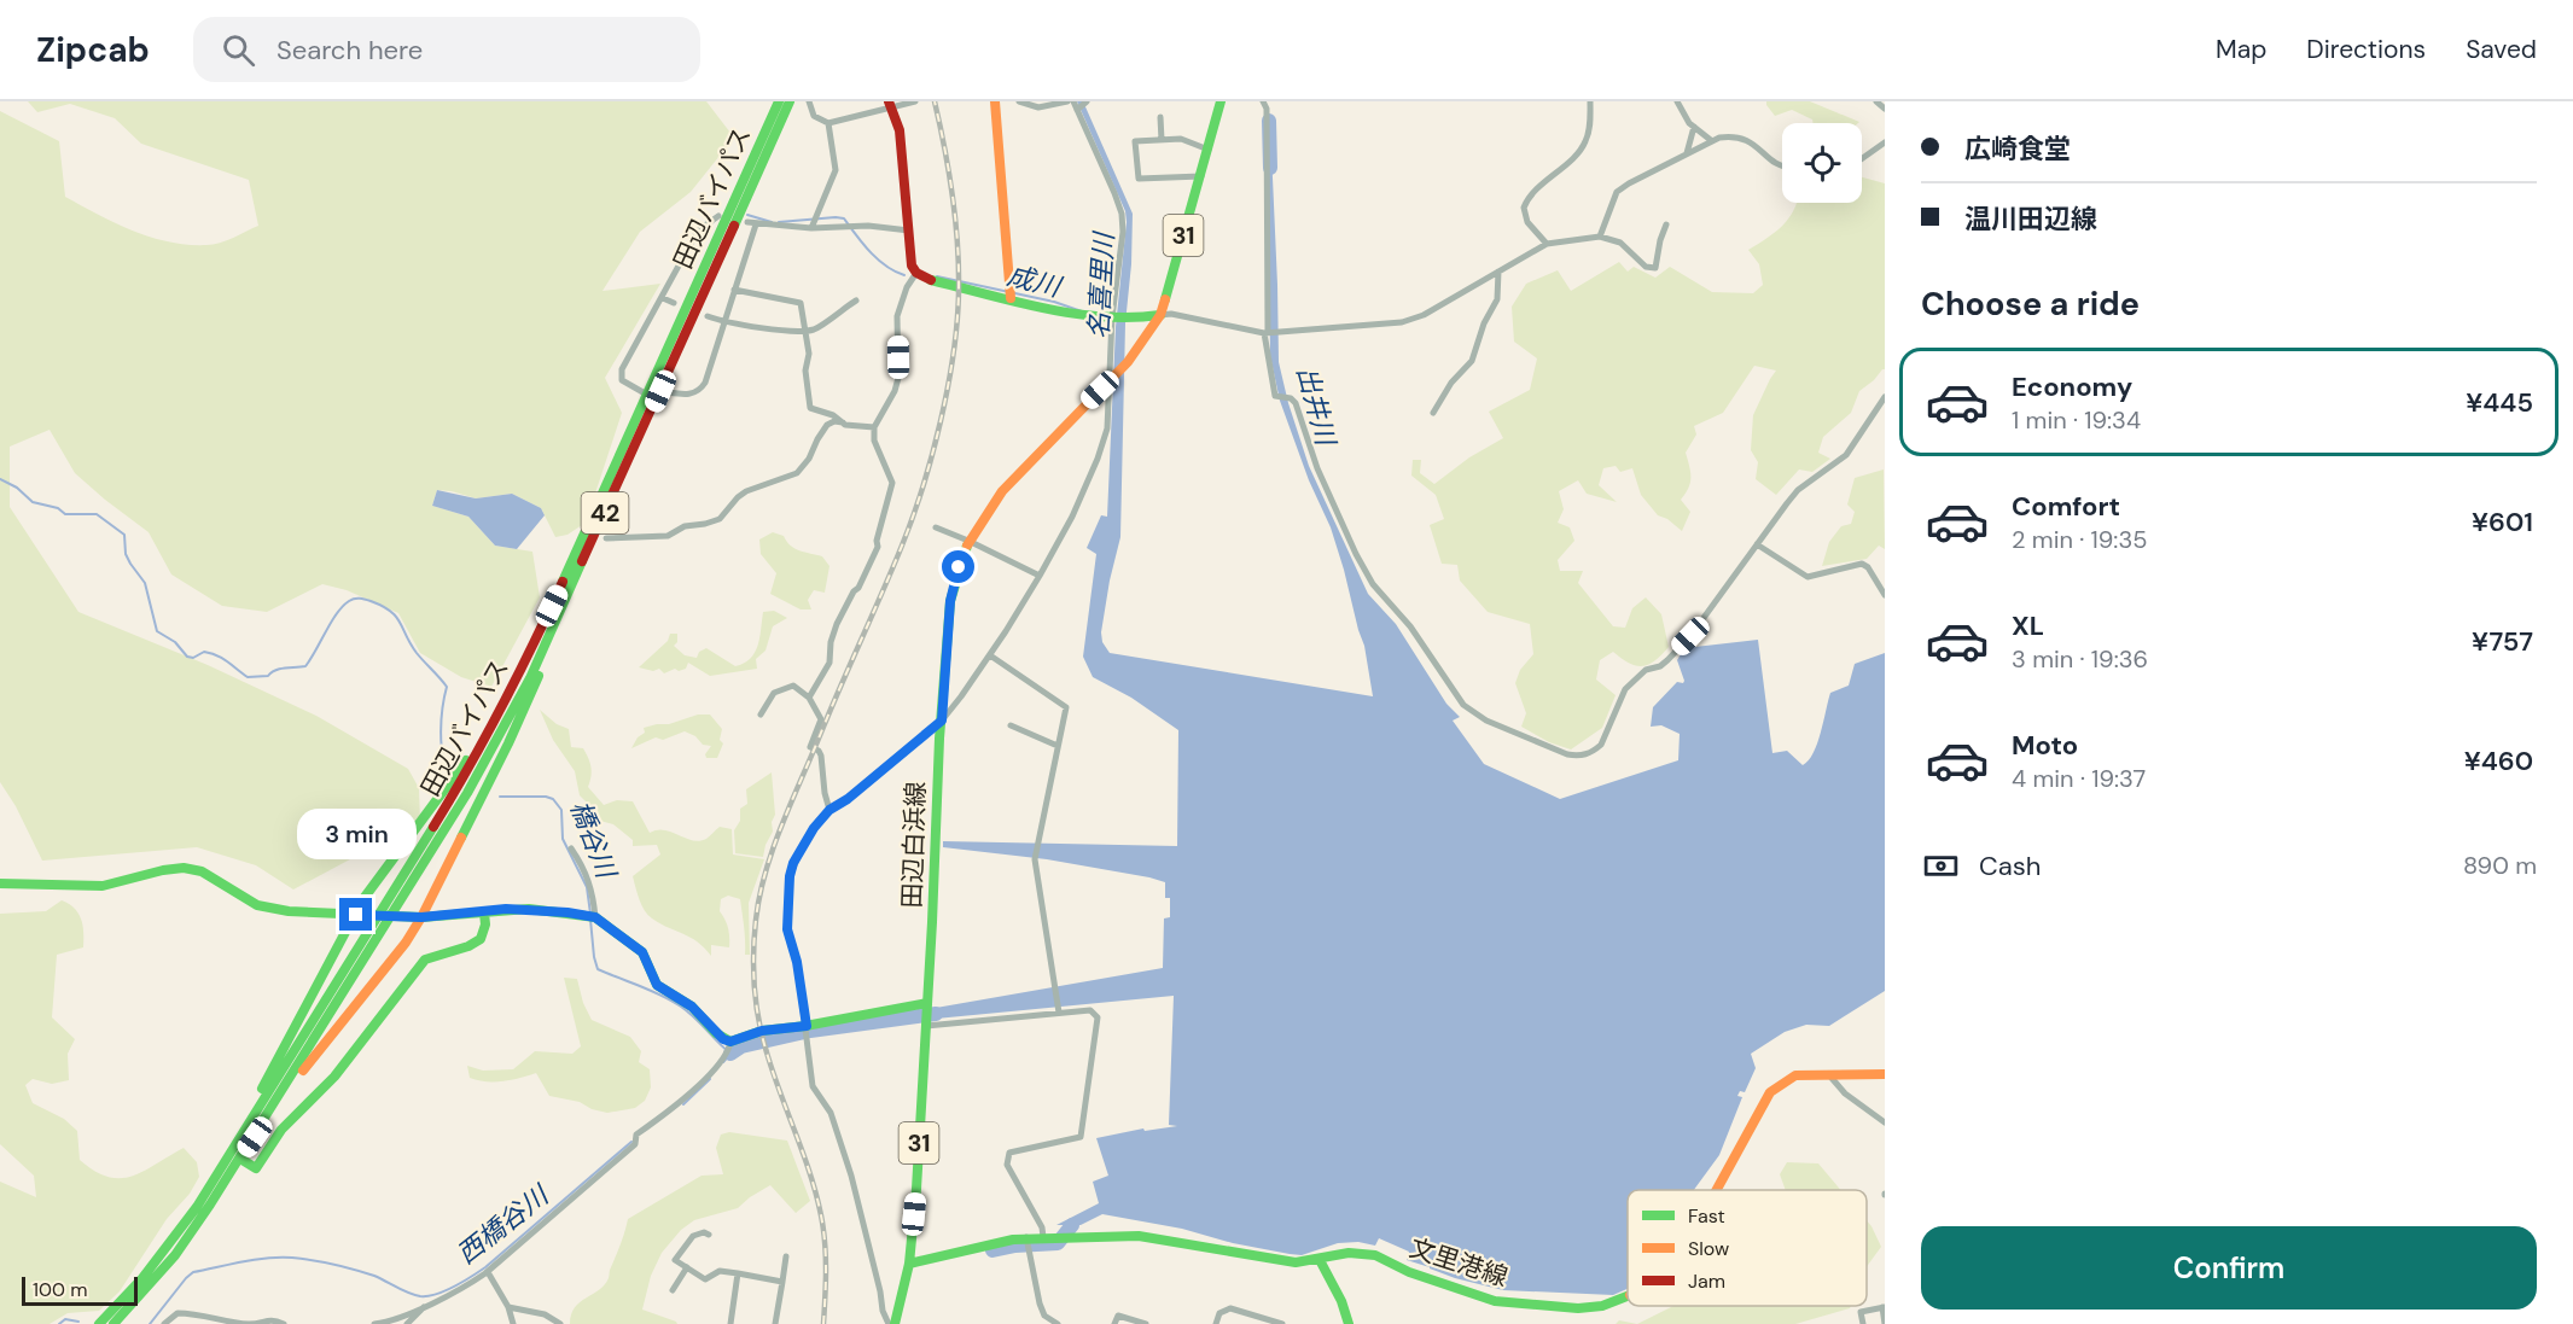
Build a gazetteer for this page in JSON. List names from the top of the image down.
{
  "streets": {
    "main road": [
      "田辺バイパス",
      "31",
      "42",
      "田辺白浜線",
      "文里港線"
    ]
  },
  "crossings": [
    ["田辺白浜線", "文里港線"]
  ],
  "water": [
    "成川",
    "名喜里川",
    "出井川",
    "橋谷川",
    "西橋谷川"
  ],
  "legend": ["Fast", "Slow", "Jam"],
  "scale_bar": "100 m",
  "page": {
    "header": "Zipcab",
    "search": "Search here",
    "nav": ["Map", "Directions", "Saved"],
    "banner": ["広崎食堂", "温川田辺線"],
    "heading": "Choose a ride",
    "list": [
      {
        "name": "Economy",
        "note": "1 min · 19:34",
        "value": "¥445"
      },
      {
        "name": "Comfort",
        "note": "2 min · 19:35",
        "value": "¥601"
      },
      {
        "name": "XL",
        "note": "3 min · 19:36",
        "value": "¥757"
      },
      {
        "name": "Moto",
        "note": "4 min · 19:37",
        "value": "¥460"
      }
    ],
    "bubble": "3 min",
    "pay": ["Cash", "890 m"],
    "buttons": "Confirm",
    "scale": "100 m"
  }
}
